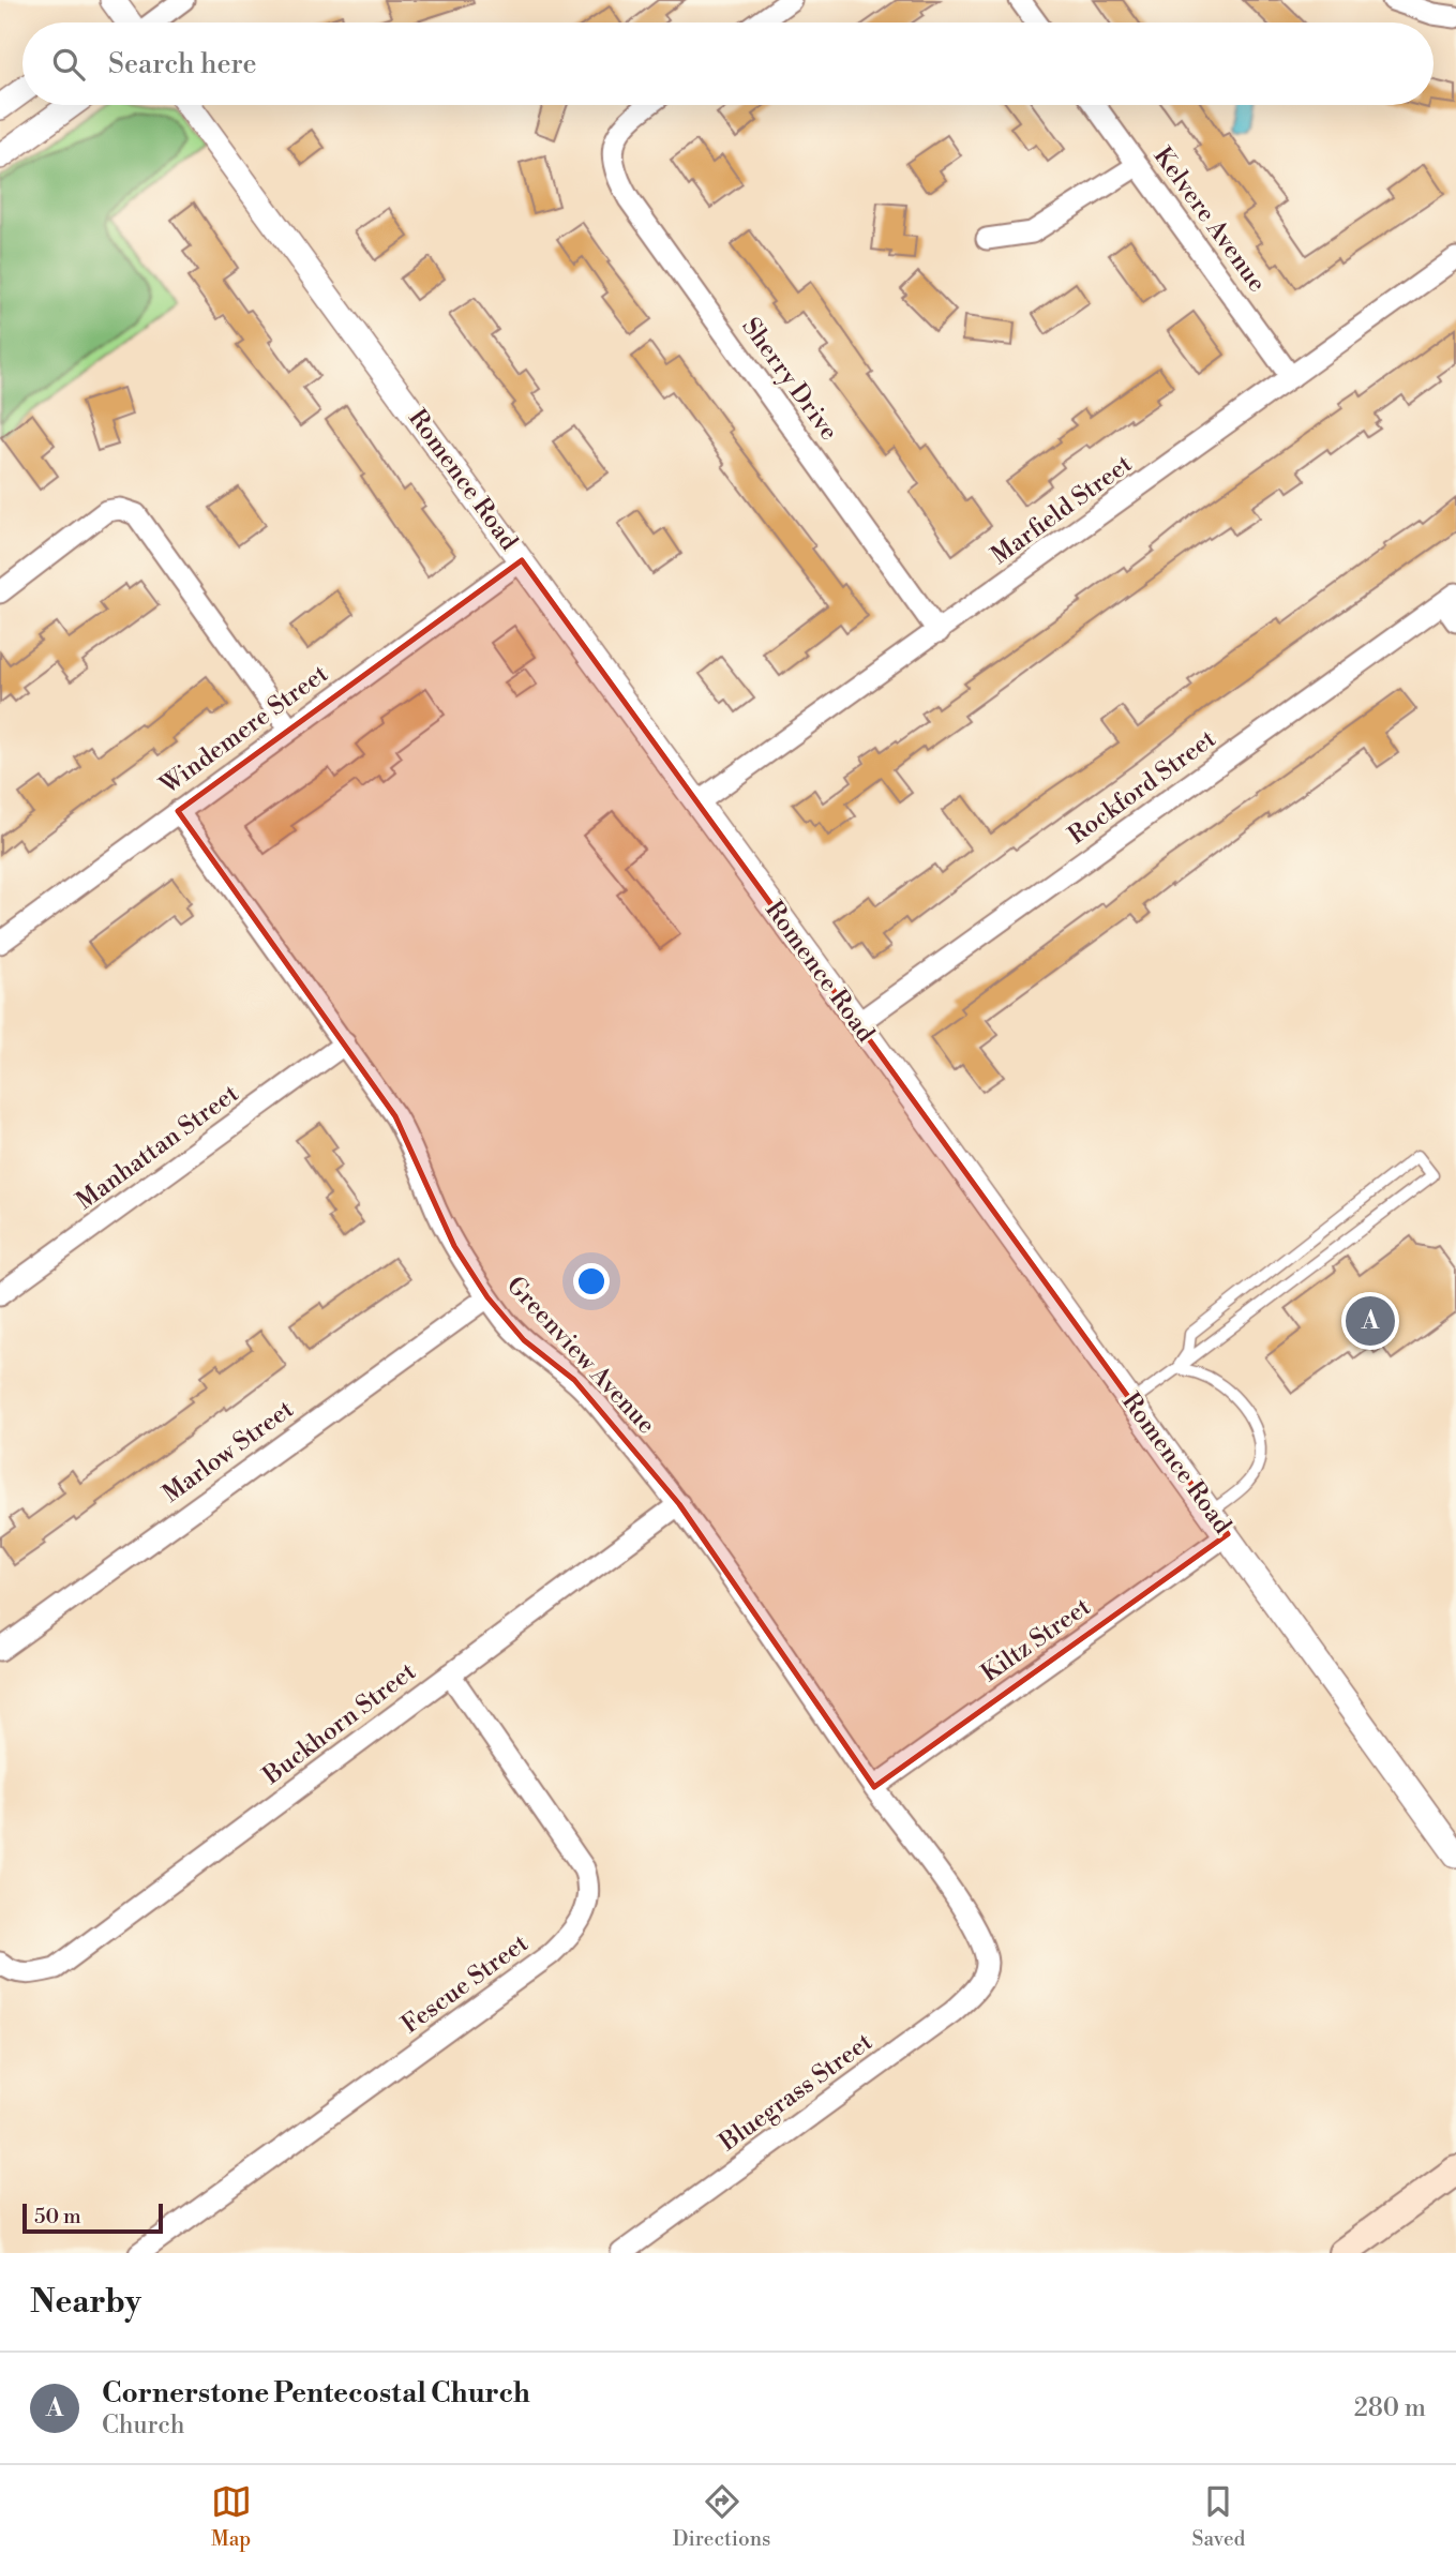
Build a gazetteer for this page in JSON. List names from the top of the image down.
{
  "streets": {
    "street": [
      "Kelvere Avenue",
      "Sherry Drive",
      "Romence Road",
      "Marfield Street",
      "Windemere Street",
      "Rockford Street",
      "Manhattan Street",
      "Greenview Avenue",
      "Marlow Street",
      "Kiltz Street",
      "Buckhorn Street",
      "Fescue Street",
      "Bluegrass Street"
    ]
  },
  "crossings": [
    ["Kelvere Avenue", "Marfield Street"],
    ["Sherry Drive", "Marfield Street"],
    ["Romence Road", "Marfield Street"],
    ["Romence Road", "Windemere Street"],
    ["Romence Road", "Rockford Street"],
    ["Romence Road", "Kiltz Street"],
    ["Windemere Street", "Greenview Avenue"],
    ["Manhattan Street", "Greenview Avenue"],
    ["Greenview Avenue", "Marlow Street"],
    ["Greenview Avenue", "Kiltz Street"],
    ["Greenview Avenue", "Buckhorn Street"],
    ["Greenview Avenue", "Bluegrass Street"],
    ["Buckhorn Street", "Fescue Street"]
  ],
  "scale_bar": "50 m",
  "page": {
    "search": "Search here",
    "pins": "A",
    "scale": "50 m",
    "heading": "Nearby",
    "list": [
      {
        "mark": "A",
        "name": "Cornerstone Pentecostal Church",
        "note": "Church",
        "value": "280 m"
      }
    ],
    "nav": ["Map", "Directions", "Saved"]
  }
}
